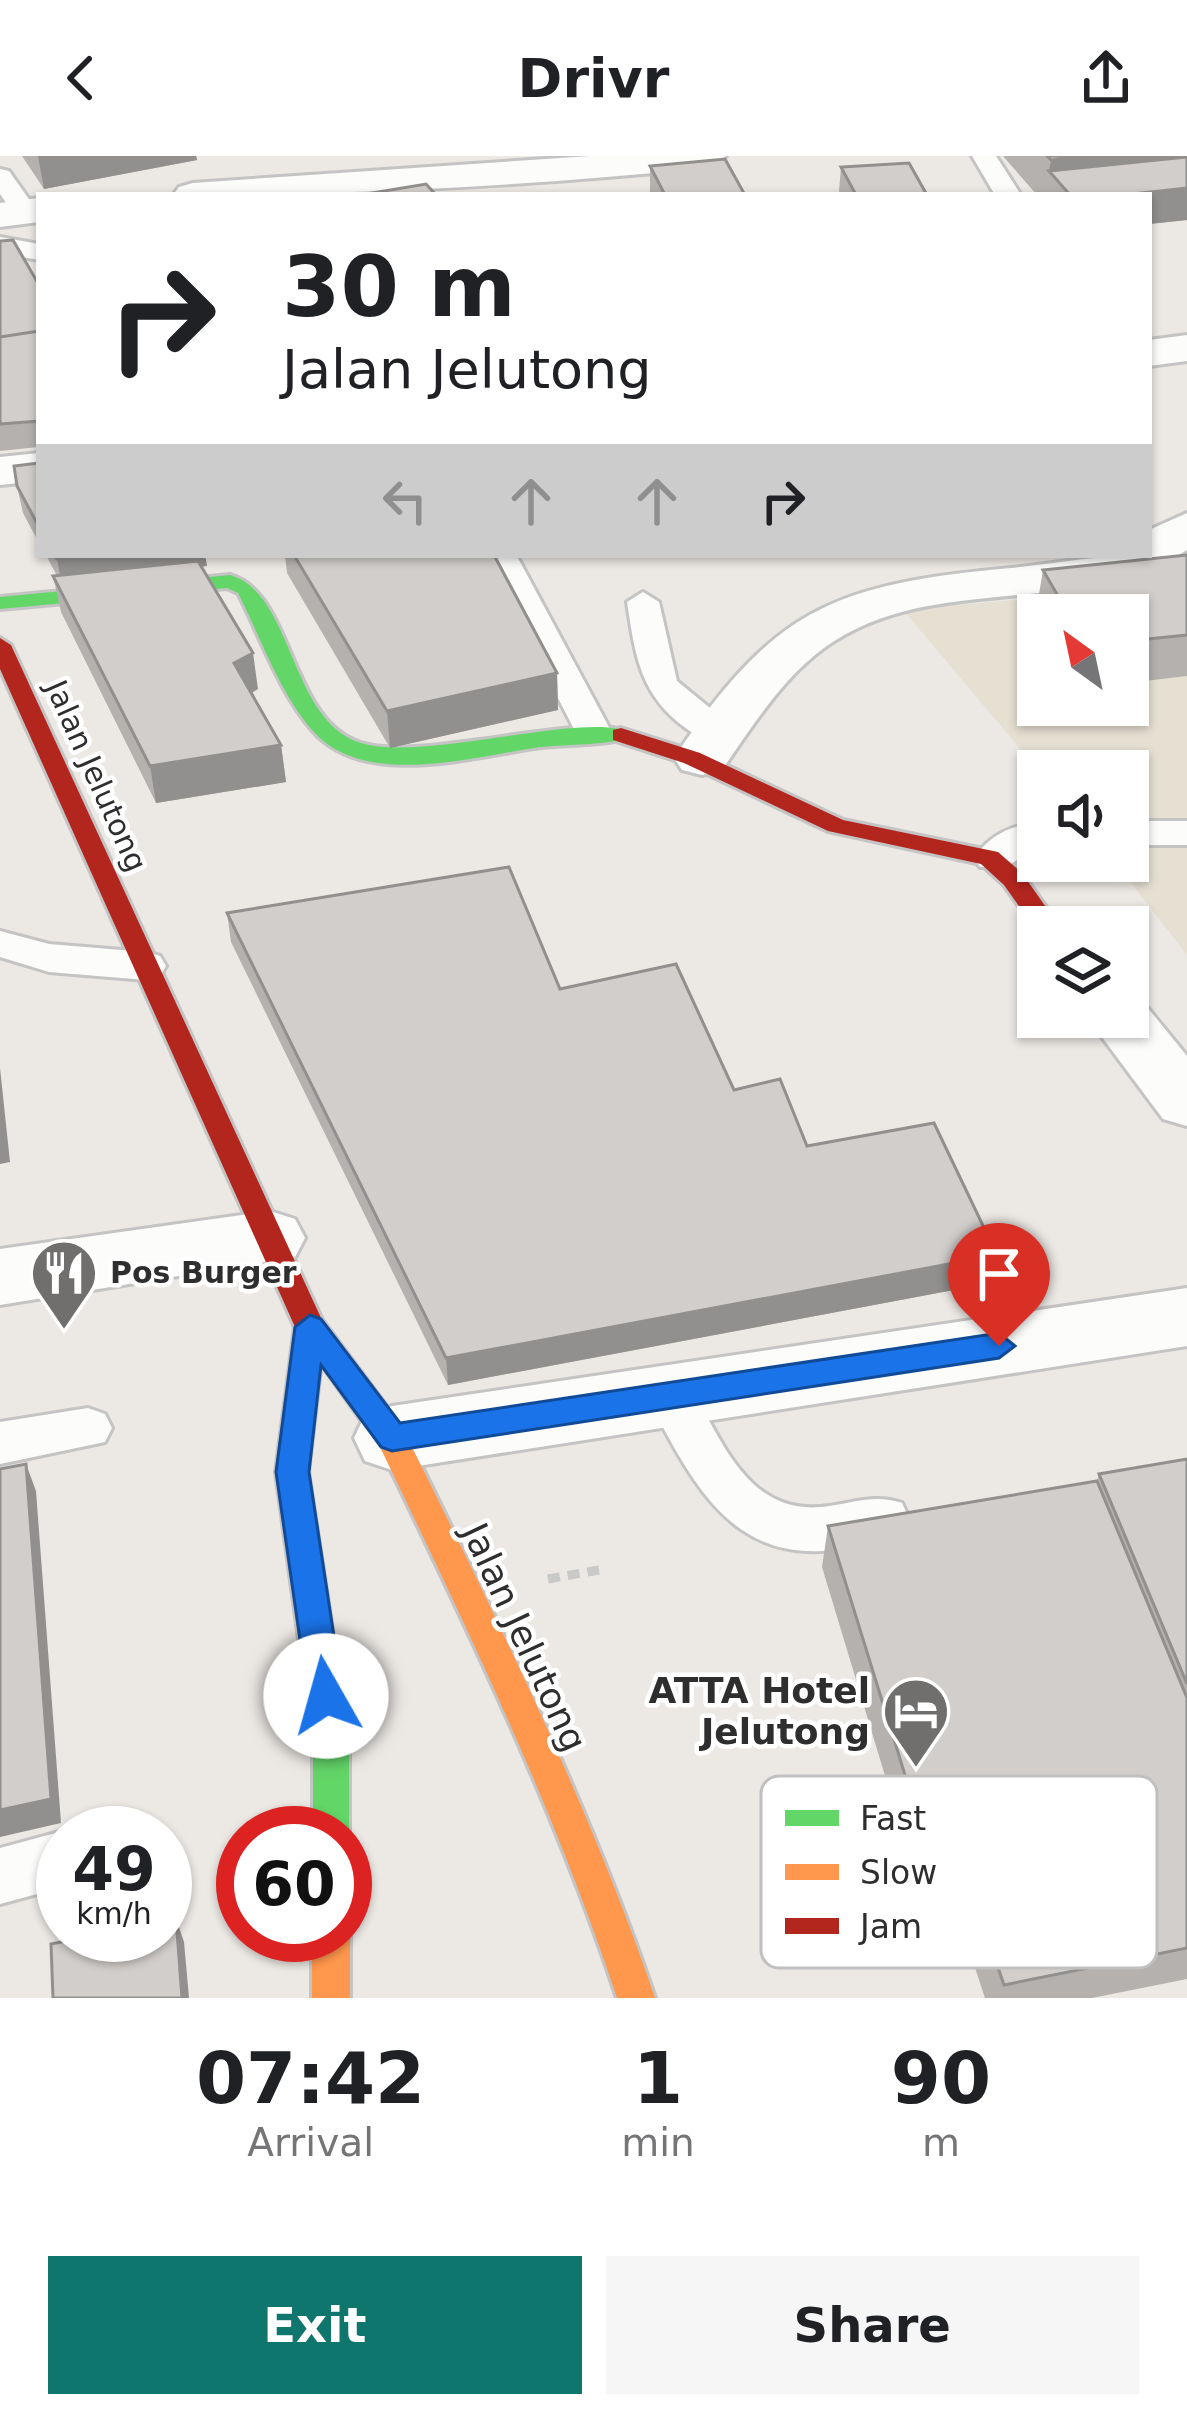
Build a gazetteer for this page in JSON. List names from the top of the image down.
{
  "streets": {
    "main road": ["Jalan Jelutong"]
  },
  "places": {
    "restaurant": ["Pos Burger"],
    "hotel": ["ATTA Hotel Jelutong"]
  },
  "legend": ["Fast", "Slow", "Jam"],
  "north": "top left",
  "page": {
    "header": "Drivr",
    "turn": ["30 m", "Jalan Jelutong"],
    "speed": "49 km/h",
    "limit": "60",
    "eta": [
      "07:42",
      "Arrival",
      "1",
      "min",
      "90",
      "m"
    ],
    "buttons": ["Exit", "Share"]
  }
}
